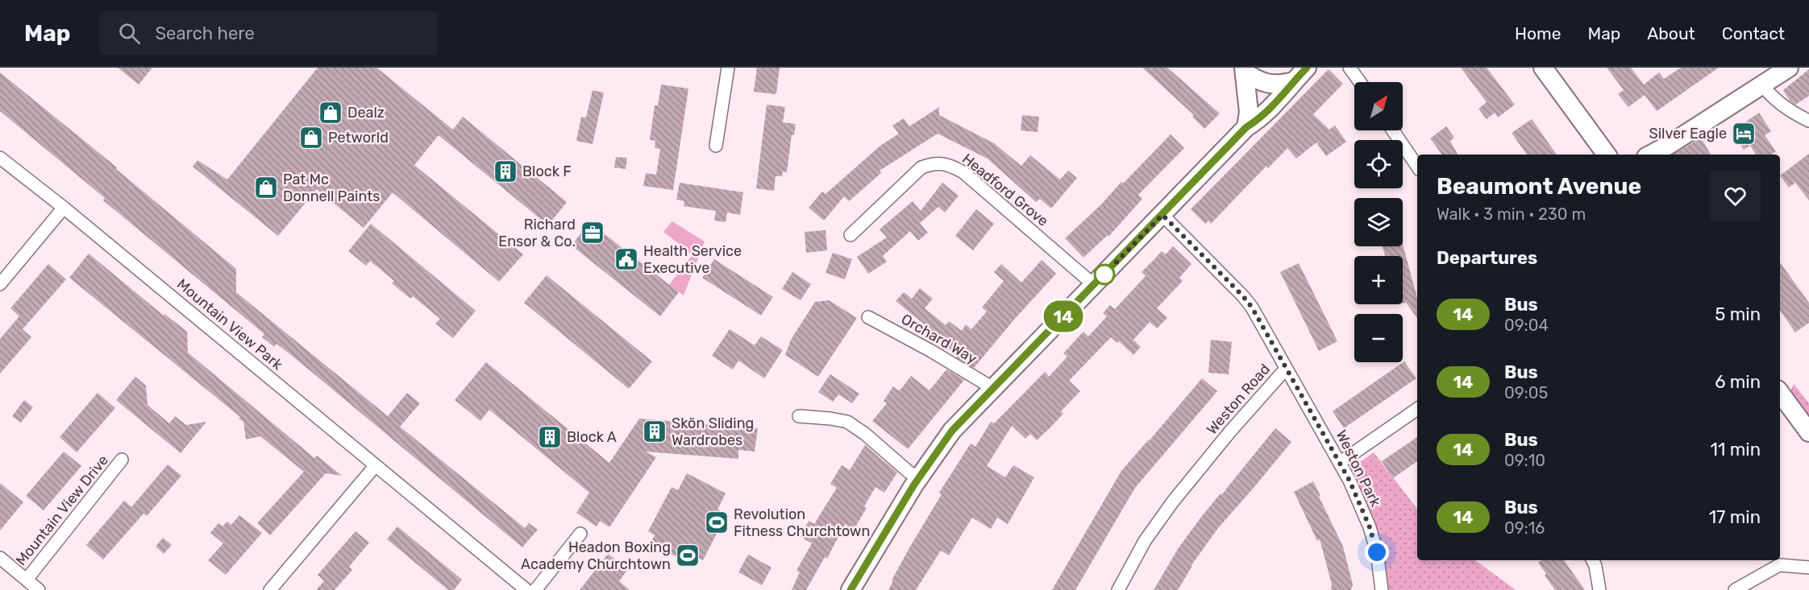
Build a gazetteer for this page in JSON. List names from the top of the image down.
{
  "streets": {
    "street": [
      "Headford Grove",
      "Mountain View Park",
      "Orchard Way",
      "Weston Road",
      "Weston Park",
      "Mountain View Drive"
    ]
  },
  "crossings": [
    ["Weston Road", "Weston Park"]
  ],
  "places": {
    "shop": ["Dealz", "Petworld", "Pat Mc Donnell Paints"],
    "hotel": ["Silver Eagle"],
    "building": ["Block F", "Skön Sliding Wardrobes", "Block A"],
    "office": ["Richard Ensor & Co."],
    "public building": ["Health Service Executive"],
    "sports": ["Revolution Fitness Churchtown", "Headon Boxing Academy Churchtown"]
  },
  "lines": ["bus line 14"],
  "north": "top right",
  "page": {
    "header": "Map",
    "search": "Search here",
    "nav": [
      "Home",
      "Map",
      "About",
      "Contact"
    ],
    "on_map": "14",
    "map_buttons": ["+", "−"],
    "heading": [
      ["Beaumont Avenue", "Walk · 3 min · 230 m"],
      "Departures"
    ],
    "list": [
      {
        "mark": "14",
        "name": "Bus",
        "note": "09:04",
        "value": "5 min"
      },
      {
        "mark": "14",
        "name": "Bus",
        "note": "09:05",
        "value": "6 min"
      },
      {
        "mark": "14",
        "name": "Bus",
        "note": "09:10",
        "value": "11 min"
      },
      {
        "mark": "14",
        "name": "Bus",
        "note": "09:16",
        "value": "17 min"
      }
    ]
  }
}
